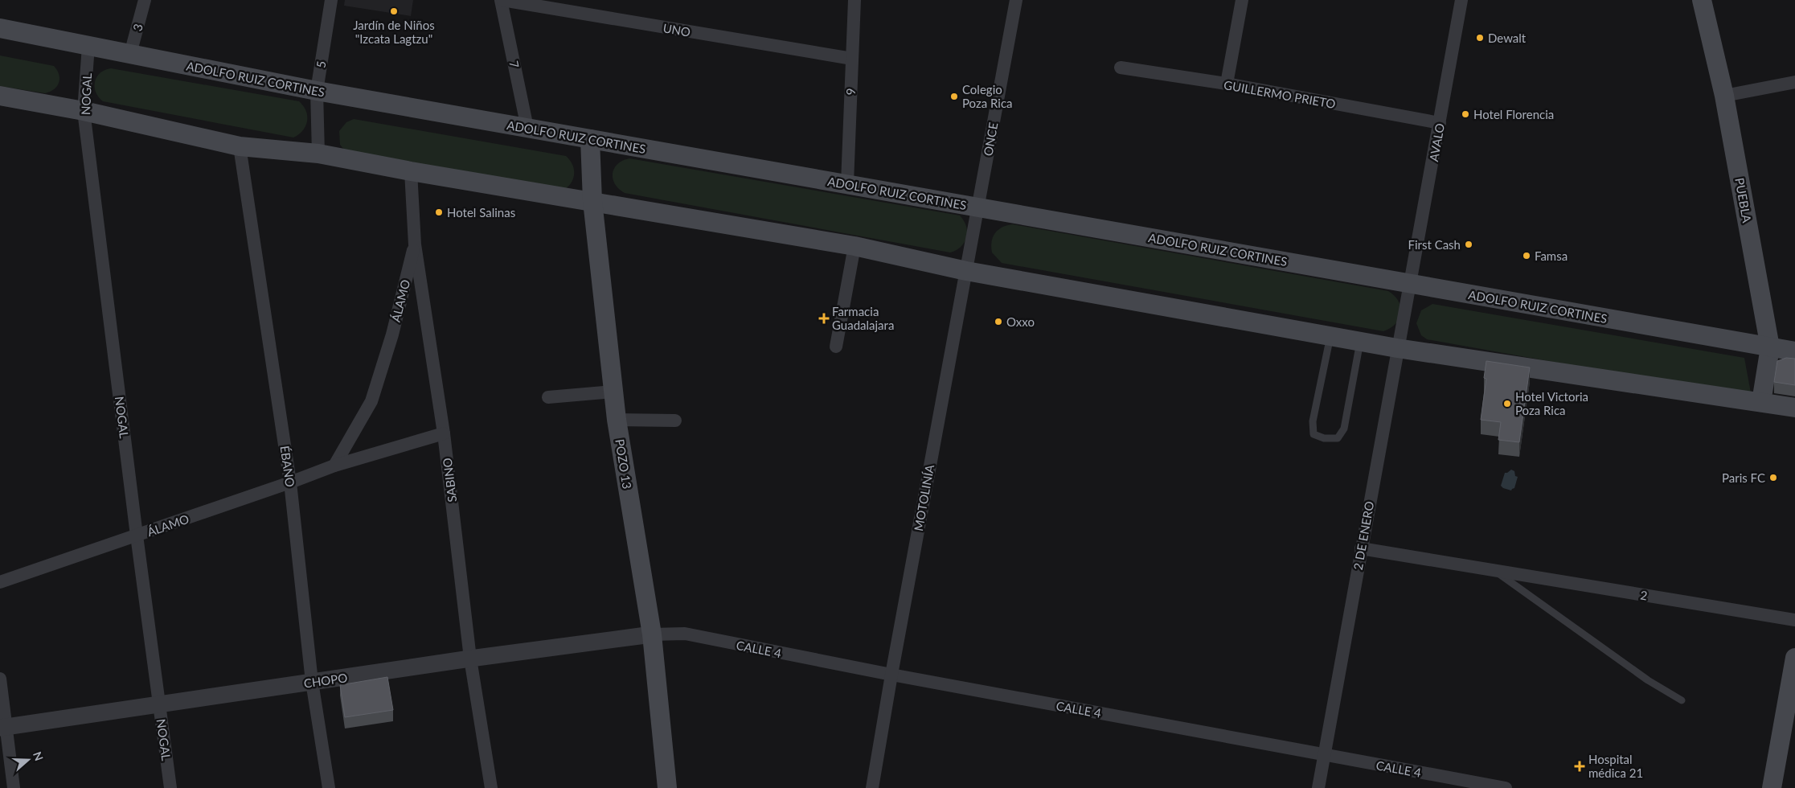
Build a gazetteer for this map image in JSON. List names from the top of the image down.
{
  "streets": {
    "main road": ["ADOLFO RUIZ CORTINES", "PUEBLA", "POZO 13"],
    "street": [
      "3",
      "UNO",
      "5",
      "7",
      "9",
      "NOGAL",
      "GUILLERMO PRIETO",
      "ONCE",
      "AVALO",
      "ÁLAMO",
      "ÉBANO",
      "SABINO",
      "MOTOLINÍA",
      "2 DE ENERO",
      "2",
      "CALLE 4",
      "CHOPO"
    ]
  },
  "crossings": [
    ["3", "ADOLFO RUIZ CORTINES"],
    ["UNO", "7"],
    ["UNO", "9"],
    ["5", "ADOLFO RUIZ CORTINES"],
    ["7", "ADOLFO RUIZ CORTINES"],
    ["ADOLFO RUIZ CORTINES", "9"],
    ["ADOLFO RUIZ CORTINES", "NOGAL"],
    ["ADOLFO RUIZ CORTINES", "ONCE"],
    ["ADOLFO RUIZ CORTINES", "AVALO"],
    ["ADOLFO RUIZ CORTINES", "PUEBLA"],
    ["ADOLFO RUIZ CORTINES", "POZO 13"],
    ["ADOLFO RUIZ CORTINES", "MOTOLINÍA"],
    ["ADOLFO RUIZ CORTINES", "2 DE ENERO"],
    ["NOGAL", "ÁLAMO"],
    ["NOGAL", "CHOPO"],
    ["GUILLERMO PRIETO", "AVALO"],
    ["ONCE", "MOTOLINÍA"],
    ["AVALO", "2 DE ENERO"],
    ["ÁLAMO", "ÉBANO"],
    ["ÁLAMO", "SABINO"],
    ["POZO 13", "CALLE 4"],
    ["POZO 13", "CHOPO"],
    ["ÉBANO", "CHOPO"],
    ["SABINO", "CHOPO"],
    ["MOTOLINÍA", "CALLE 4"],
    ["2 DE ENERO", "2"],
    ["2 DE ENERO", "CALLE 4"],
    ["CALLE 4", "CHOPO"]
  ],
  "places": {
    "other": [
      "Jardín de Niños \"Izcata Lagtzu\"",
      "Dewalt",
      "Colegio Poza Rica",
      "Hotel Florencia",
      "Hotel Salinas",
      "First Cash",
      "Famsa",
      "Oxxo",
      "Hotel Victoria Poza Rica",
      "Paris FC"
    ],
    "health": ["Farmacia Guadalajara", "Hospital médica 21"]
  },
  "north": "right"
}
